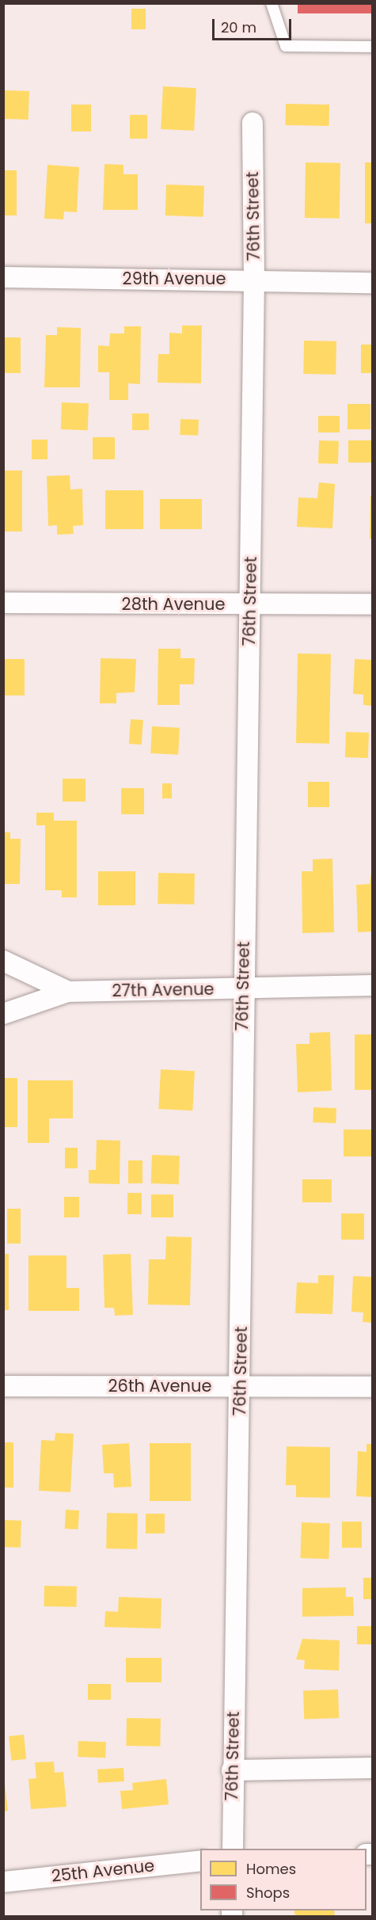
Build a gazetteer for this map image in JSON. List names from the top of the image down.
{
  "streets": {
    "street": [
      "76th Street",
      "29th Avenue",
      "28th Avenue",
      "27th Avenue",
      "26th Avenue",
      "25th Avenue"
    ]
  },
  "crossings": [
    ["76th Street", "29th Avenue"],
    ["76th Street", "28th Avenue"],
    ["76th Street", "27th Avenue"],
    ["76th Street", "26th Avenue"]
  ],
  "legend": ["Homes", "Shops"],
  "scale_bar": "20 m"
}
